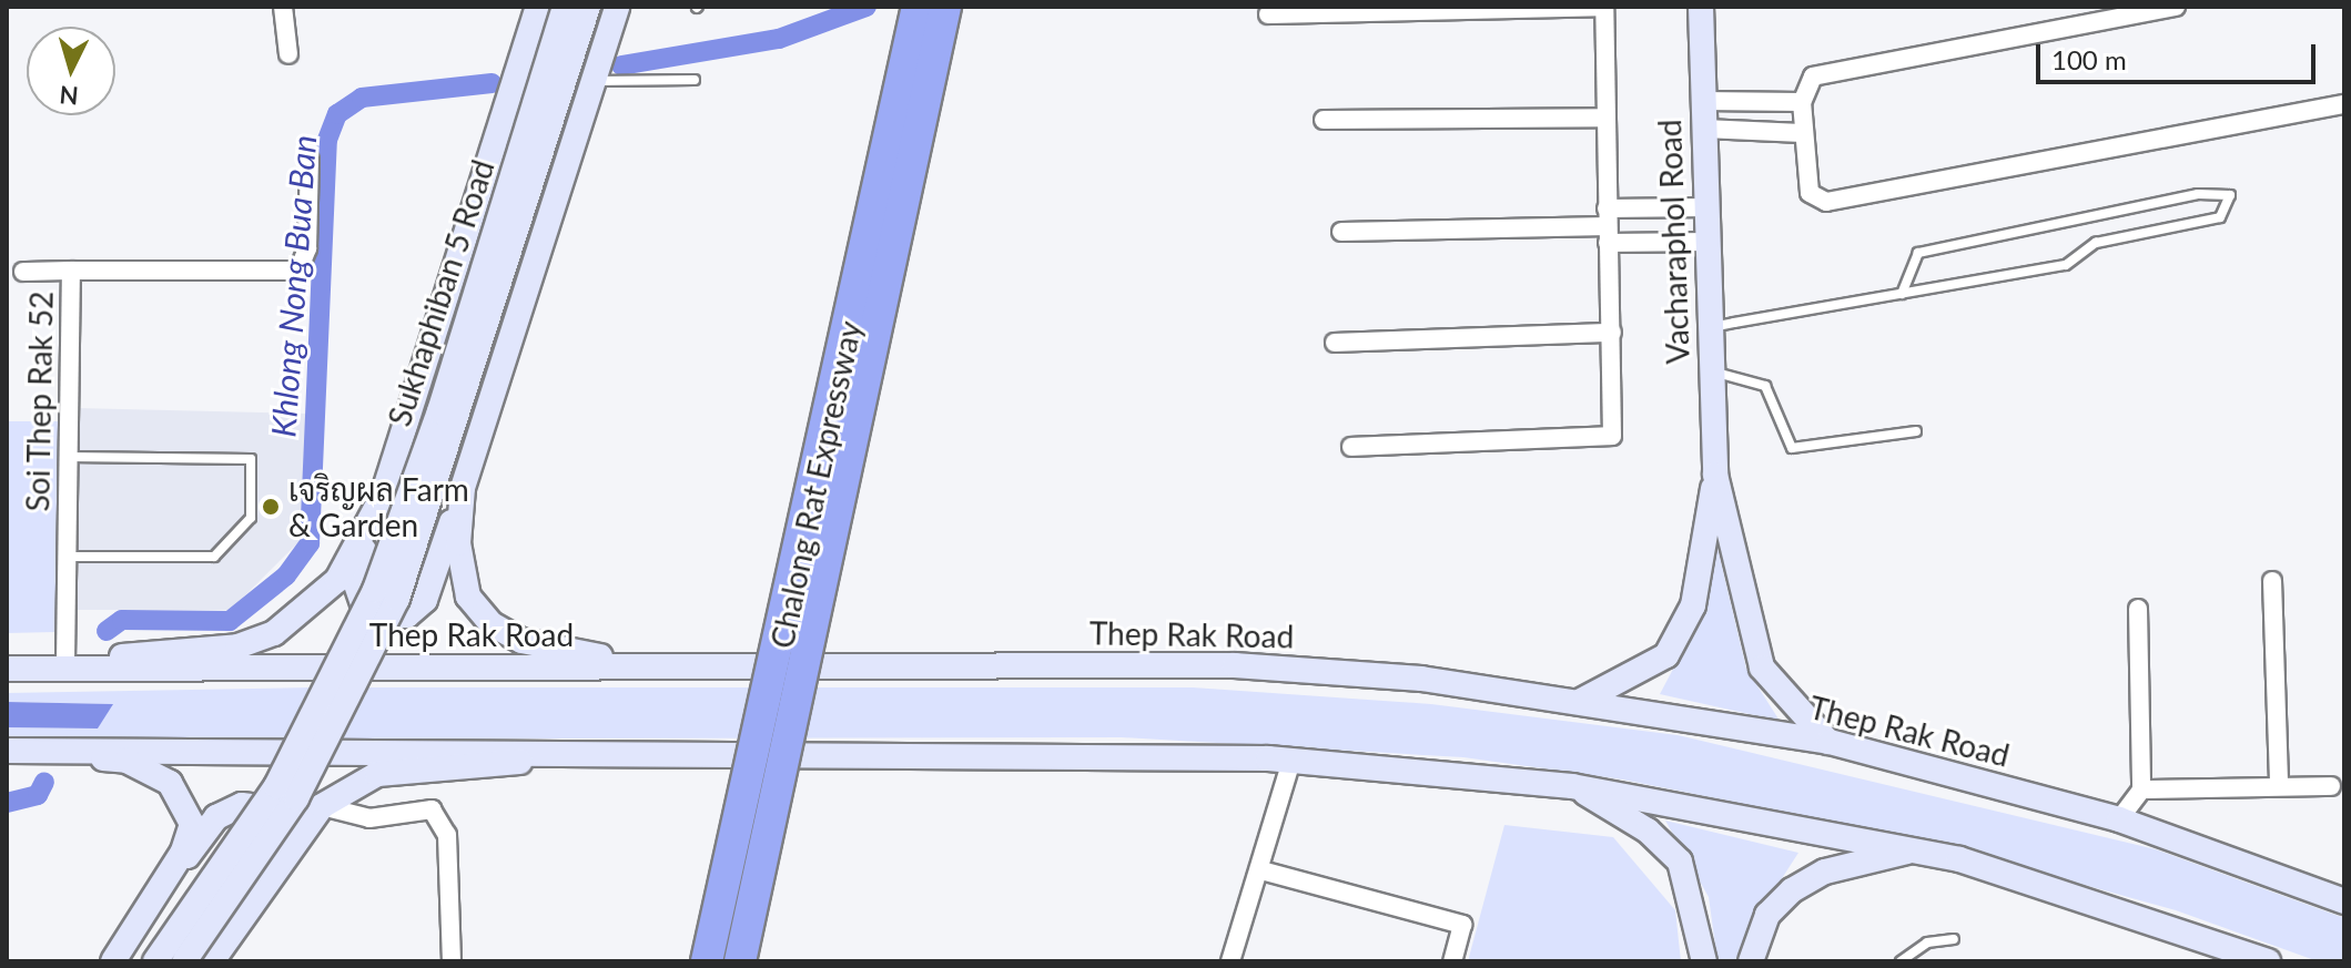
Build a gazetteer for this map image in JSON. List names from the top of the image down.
{
  "streets": {
    "highway": ["Chalong Rat Expressway"],
    "main road": ["Vacharaphol Road", "Sukhaphiban 5 Road", "Thep Rak Road"],
    "street": ["Soi Thep Rak 52"]
  },
  "crossings": [
    ["Vacharaphol Road", "Thep Rak Road"],
    ["Sukhaphiban 5 Road", "Soi Thep Rak 52"],
    ["Sukhaphiban 5 Road", "Thep Rak Road"]
  ],
  "water": ["Khlong Nong Bua Ban"],
  "places": ["เจริญผล Farm & Garden"],
  "scale_bar": "100 m",
  "north": "bottom"
}
